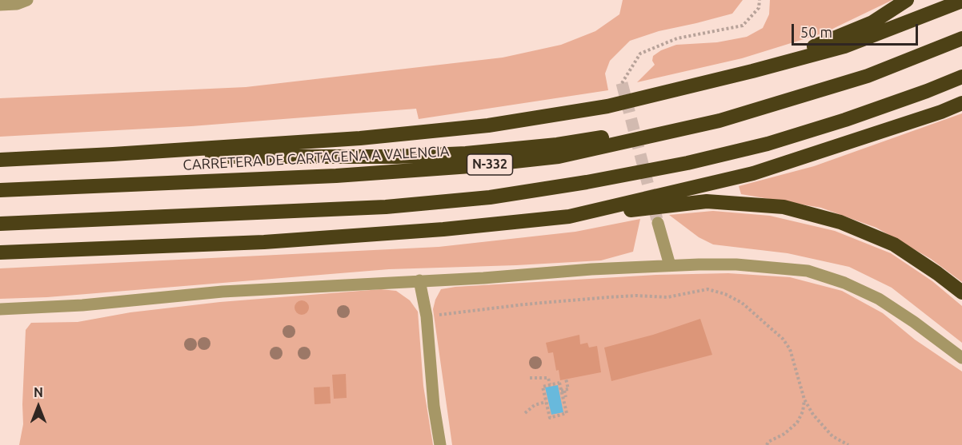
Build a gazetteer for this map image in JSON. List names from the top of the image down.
{
  "streets": {
    "highway": ["CARRETERA DE CARTAGENA A VALENCIA", "N-332"]
  },
  "crossings": [
    ["CARRETERA DE CARTAGENA A VALENCIA", "N-332"]
  ],
  "scale_bar": "50 m",
  "north": "top"
}
